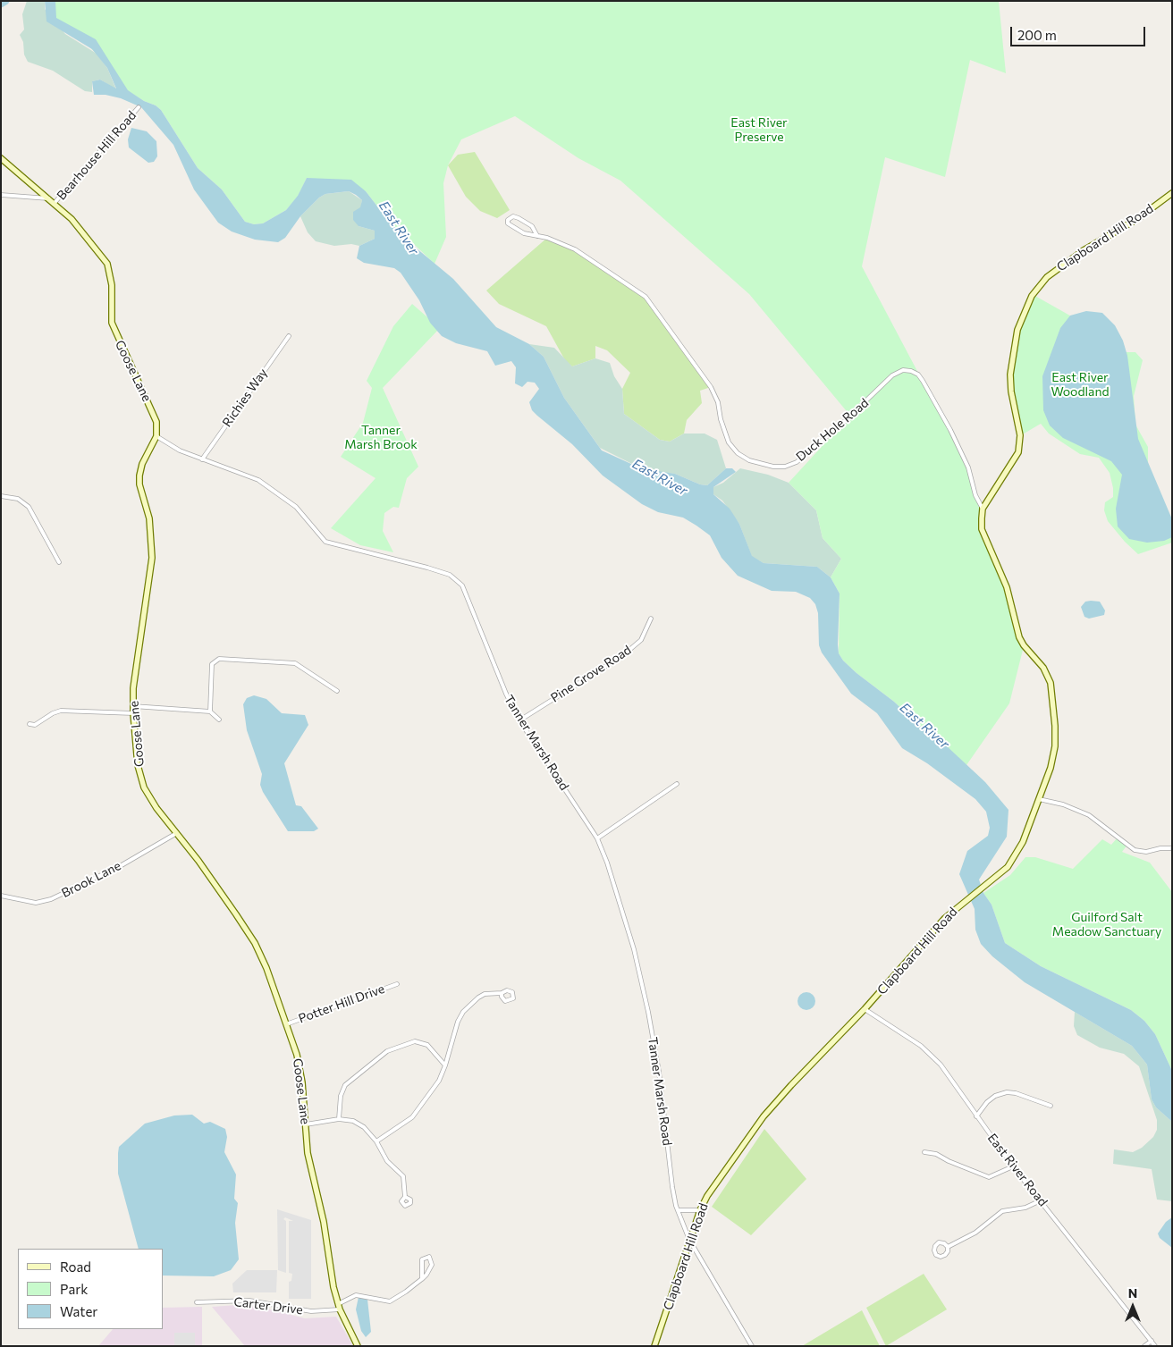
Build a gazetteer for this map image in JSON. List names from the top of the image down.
{
  "streets": {
    "street": [
      "Bearhouse Hill Road",
      "Clapboard Hill Road",
      "Goose Lane",
      "Richies Way",
      "Duck Hole Road",
      "Pine Grove Road",
      "Tanner Marsh Road",
      "Brook Lane",
      "Potter Hill Drive",
      "East River Road",
      "Carter Drive"
    ]
  },
  "crossings": [
    ["Bearhouse Hill Road", "Goose Lane"],
    ["Clapboard Hill Road", "Duck Hole Road"],
    ["Clapboard Hill Road", "Tanner Marsh Road"],
    ["Clapboard Hill Road", "East River Road"],
    ["Goose Lane", "Tanner Marsh Road"],
    ["Goose Lane", "Brook Lane"],
    ["Goose Lane", "Potter Hill Drive"],
    ["Goose Lane", "Carter Drive"],
    ["Richies Way", "Tanner Marsh Road"],
    ["Pine Grove Road", "Tanner Marsh Road"]
  ],
  "water": ["East River"],
  "parks": [
    "East River Preserve",
    "East River Woodland",
    "Tanner Marsh Brook",
    "Guilford Salt Meadow Sanctuary"
  ],
  "legend": ["Road", "Park", "Water"],
  "scale_bar": "200 m",
  "north": "top"
}
